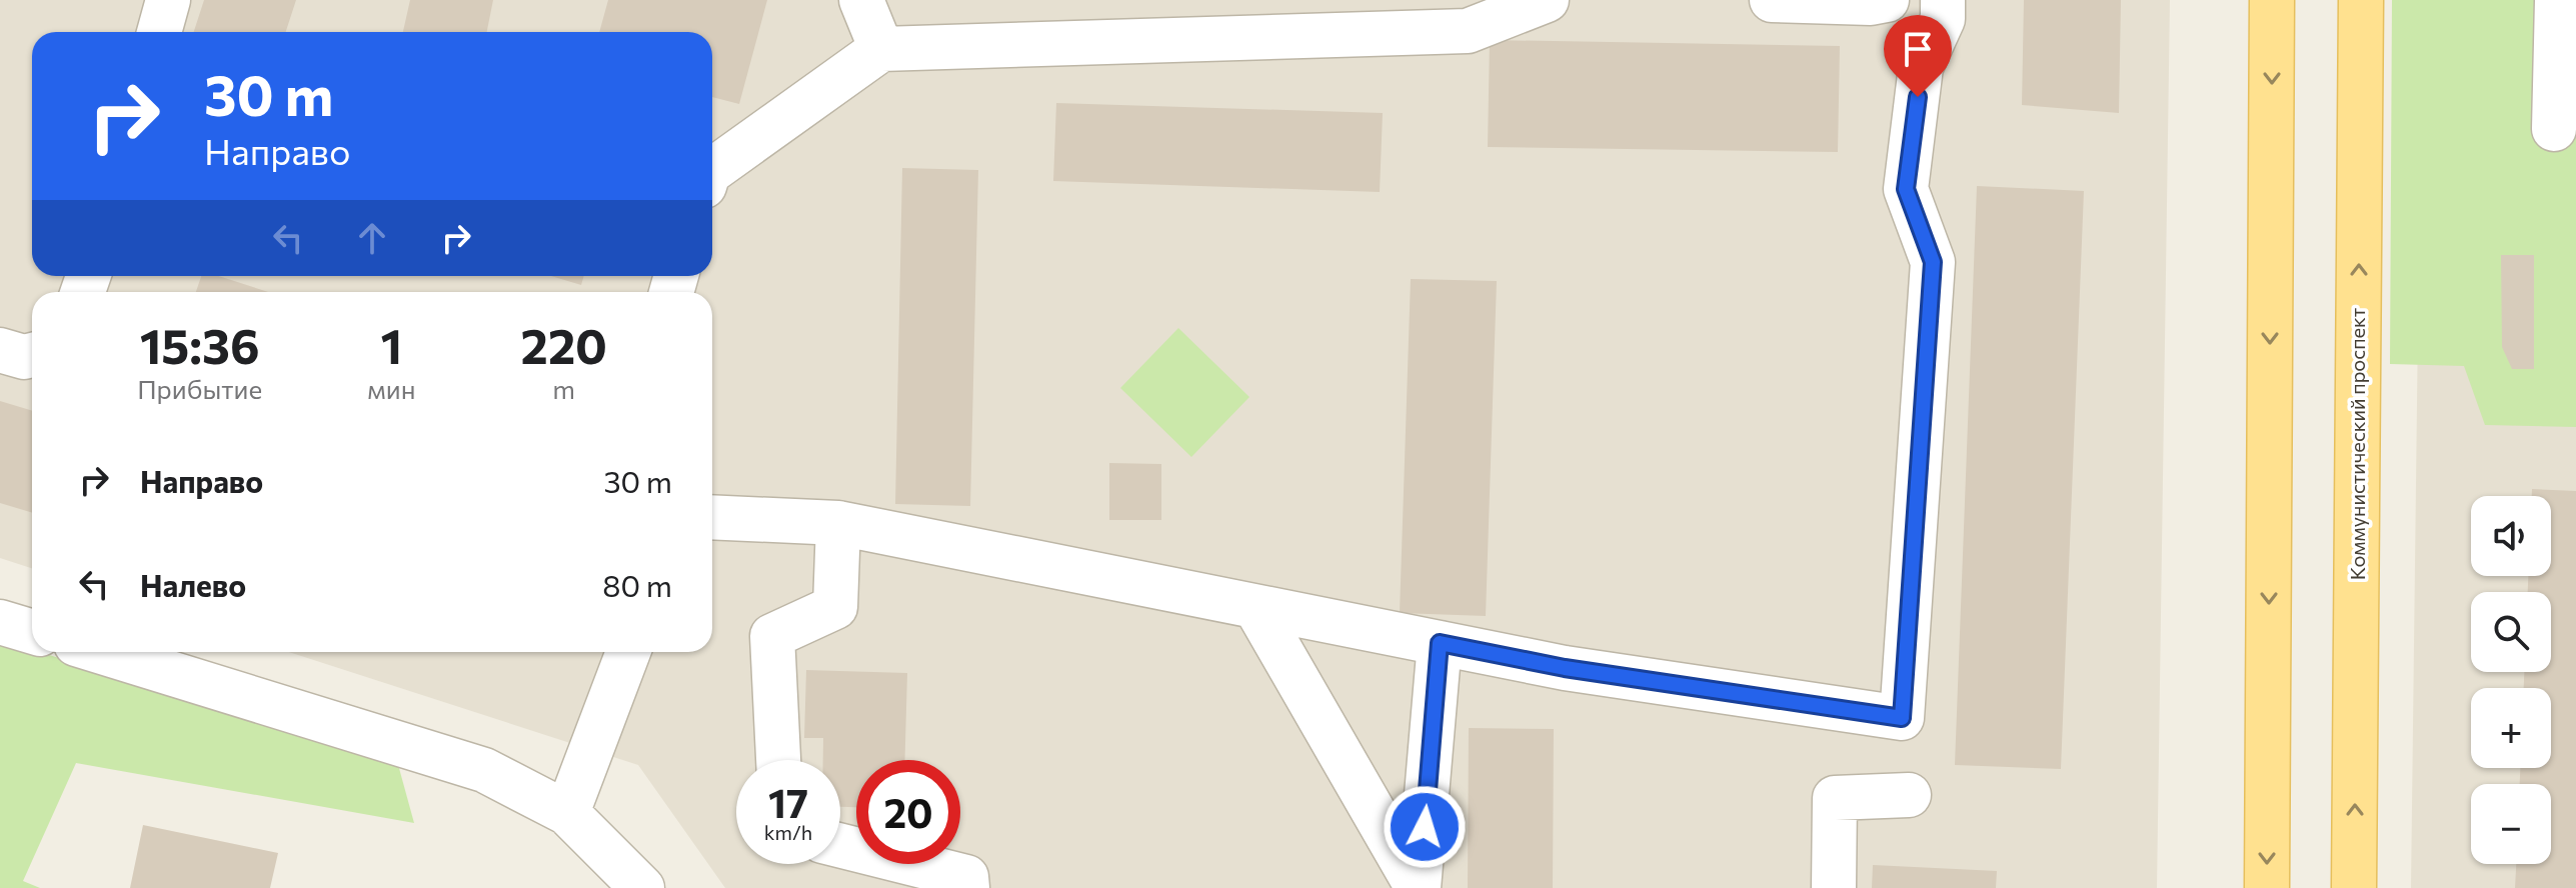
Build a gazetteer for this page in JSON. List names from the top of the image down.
{
  "streets": {
    "main road": ["Коммунистический проспект"]
  },
  "page": {
    "turn": ["30 m", "Направо"],
    "eta": [
      "15:36",
      "Прибытие",
      "1",
      "мин",
      "220",
      "m"
    ],
    "list": [
      {
        "name": "Направо",
        "value": "30 m"
      },
      {
        "name": "Налево",
        "value": "80 m"
      }
    ],
    "map_buttons": ["+", "−"],
    "speed": "17 km/h",
    "limit": "20"
  }
}
